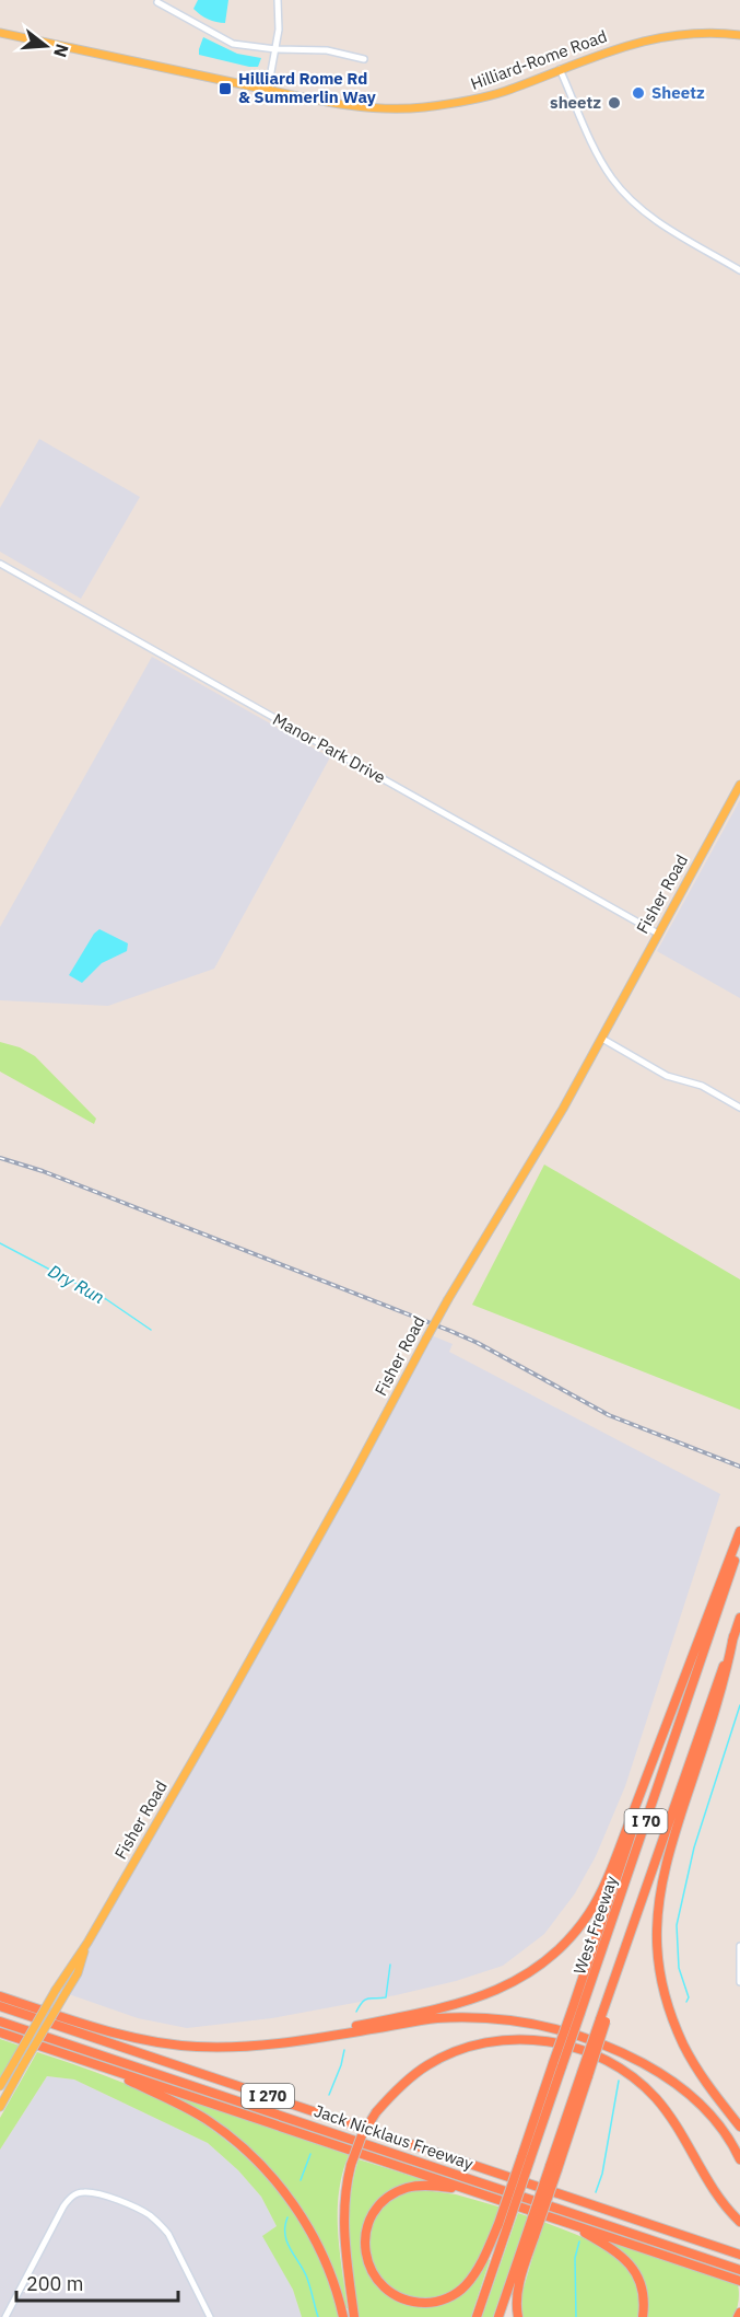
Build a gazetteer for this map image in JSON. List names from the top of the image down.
{
  "streets": {
    "highway": [
      "I 70",
      "West Freeway",
      "I 270",
      "Jack Nicklaus Freeway"
    ],
    "main road": ["Hilliard-Rome Road", "Fisher Road"],
    "street": ["Manor Park Drive"]
  },
  "crossings": [
    ["Manor Park Drive", "Fisher Road"]
  ],
  "water": ["Dry Run"],
  "places": {
    "transit": ["Hilliard Rome Rd & Summerlin Way"],
    "other": ["Sheetz", "sheetz"]
  },
  "scale_bar": "200 m",
  "north": "right"
}
